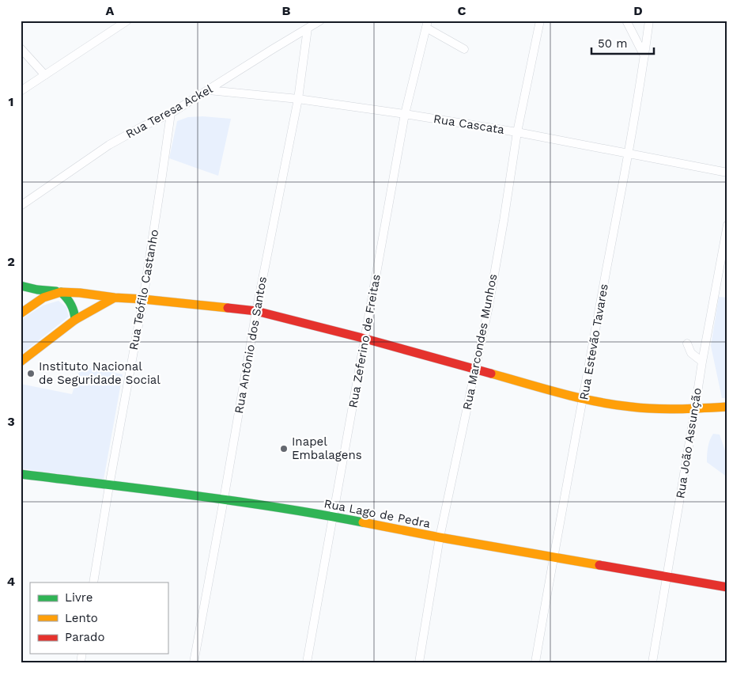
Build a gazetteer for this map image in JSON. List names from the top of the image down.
{
  "streets": {
    "main road": ["Rua Lago de Pedra"],
    "street": [
      "Rua Teresa Ackel",
      "Rua Cascata",
      "Rua Teófilo Castanho",
      "Rua Zeferino de Freitas",
      "Rua Marcondes Munhos",
      "Rua Estevão Tavares",
      "Rua Antônio dos Santos",
      "Rua João Assunção"
    ]
  },
  "crossings": [
    ["Rua Teresa Ackel", "Rua Cascata"],
    ["Rua Teresa Ackel", "Rua Teófilo Castanho"],
    ["Rua Teresa Ackel", "Rua Antônio dos Santos"],
    ["Rua Cascata", "Rua Zeferino de Freitas"],
    ["Rua Cascata", "Rua Marcondes Munhos"],
    ["Rua Cascata", "Rua Estevão Tavares"],
    ["Rua Cascata", "Rua Antônio dos Santos"],
    ["Rua Teófilo Castanho", "Rua Lago de Pedra"],
    ["Rua Zeferino de Freitas", "Rua Lago de Pedra"],
    ["Rua Marcondes Munhos", "Rua Lago de Pedra"],
    ["Rua Estevão Tavares", "Rua Lago de Pedra"],
    ["Rua Antônio dos Santos", "Rua Lago de Pedra"],
    ["Rua João Assunção", "Rua Lago de Pedra"]
  ],
  "places": ["Instituto Nacional de Seguridade Social", "Inapel Embalagens"],
  "legend": ["Livre", "Lento", "Parado"],
  "scale_bar": "50 m",
  "grid": {
    "columns": [
      "A",
      "B",
      "C",
      "D"
    ],
    "rows": [
      "1",
      "2",
      "3",
      "4"
    ]
  }
}
